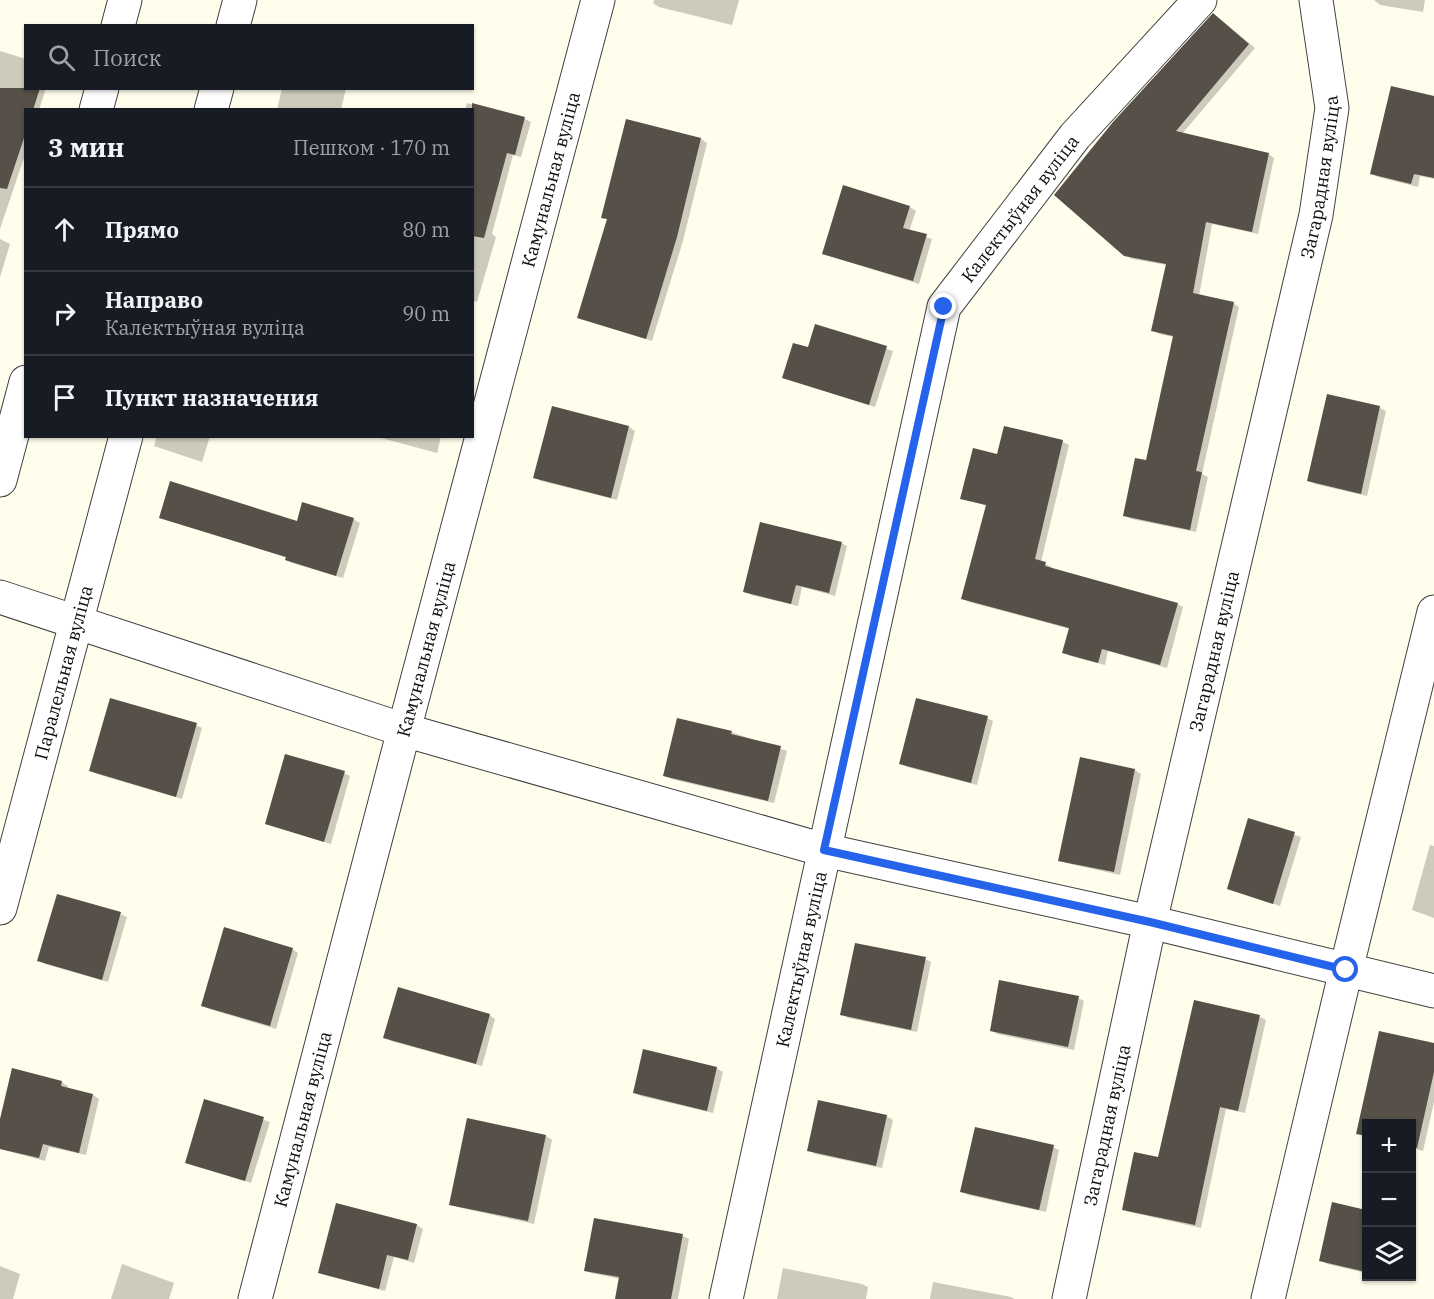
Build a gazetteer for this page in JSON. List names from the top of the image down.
{
  "streets": {
    "street": [
      "Загарадная вуліца",
      "Камунальная вуліца",
      "Калектыўная вуліца",
      "Паралельная вуліца"
    ]
  },
  "page": {
    "search": "Поиск",
    "heading": ["3 мин", "Пешком · 170 m"],
    "list": [
      ["Прямо", "80 m"],
      ["Направо", "Калектыўная вуліца", "90 m"],
      "Пункт назначения"
    ],
    "map_buttons": ["+", "−"]
  }
}
